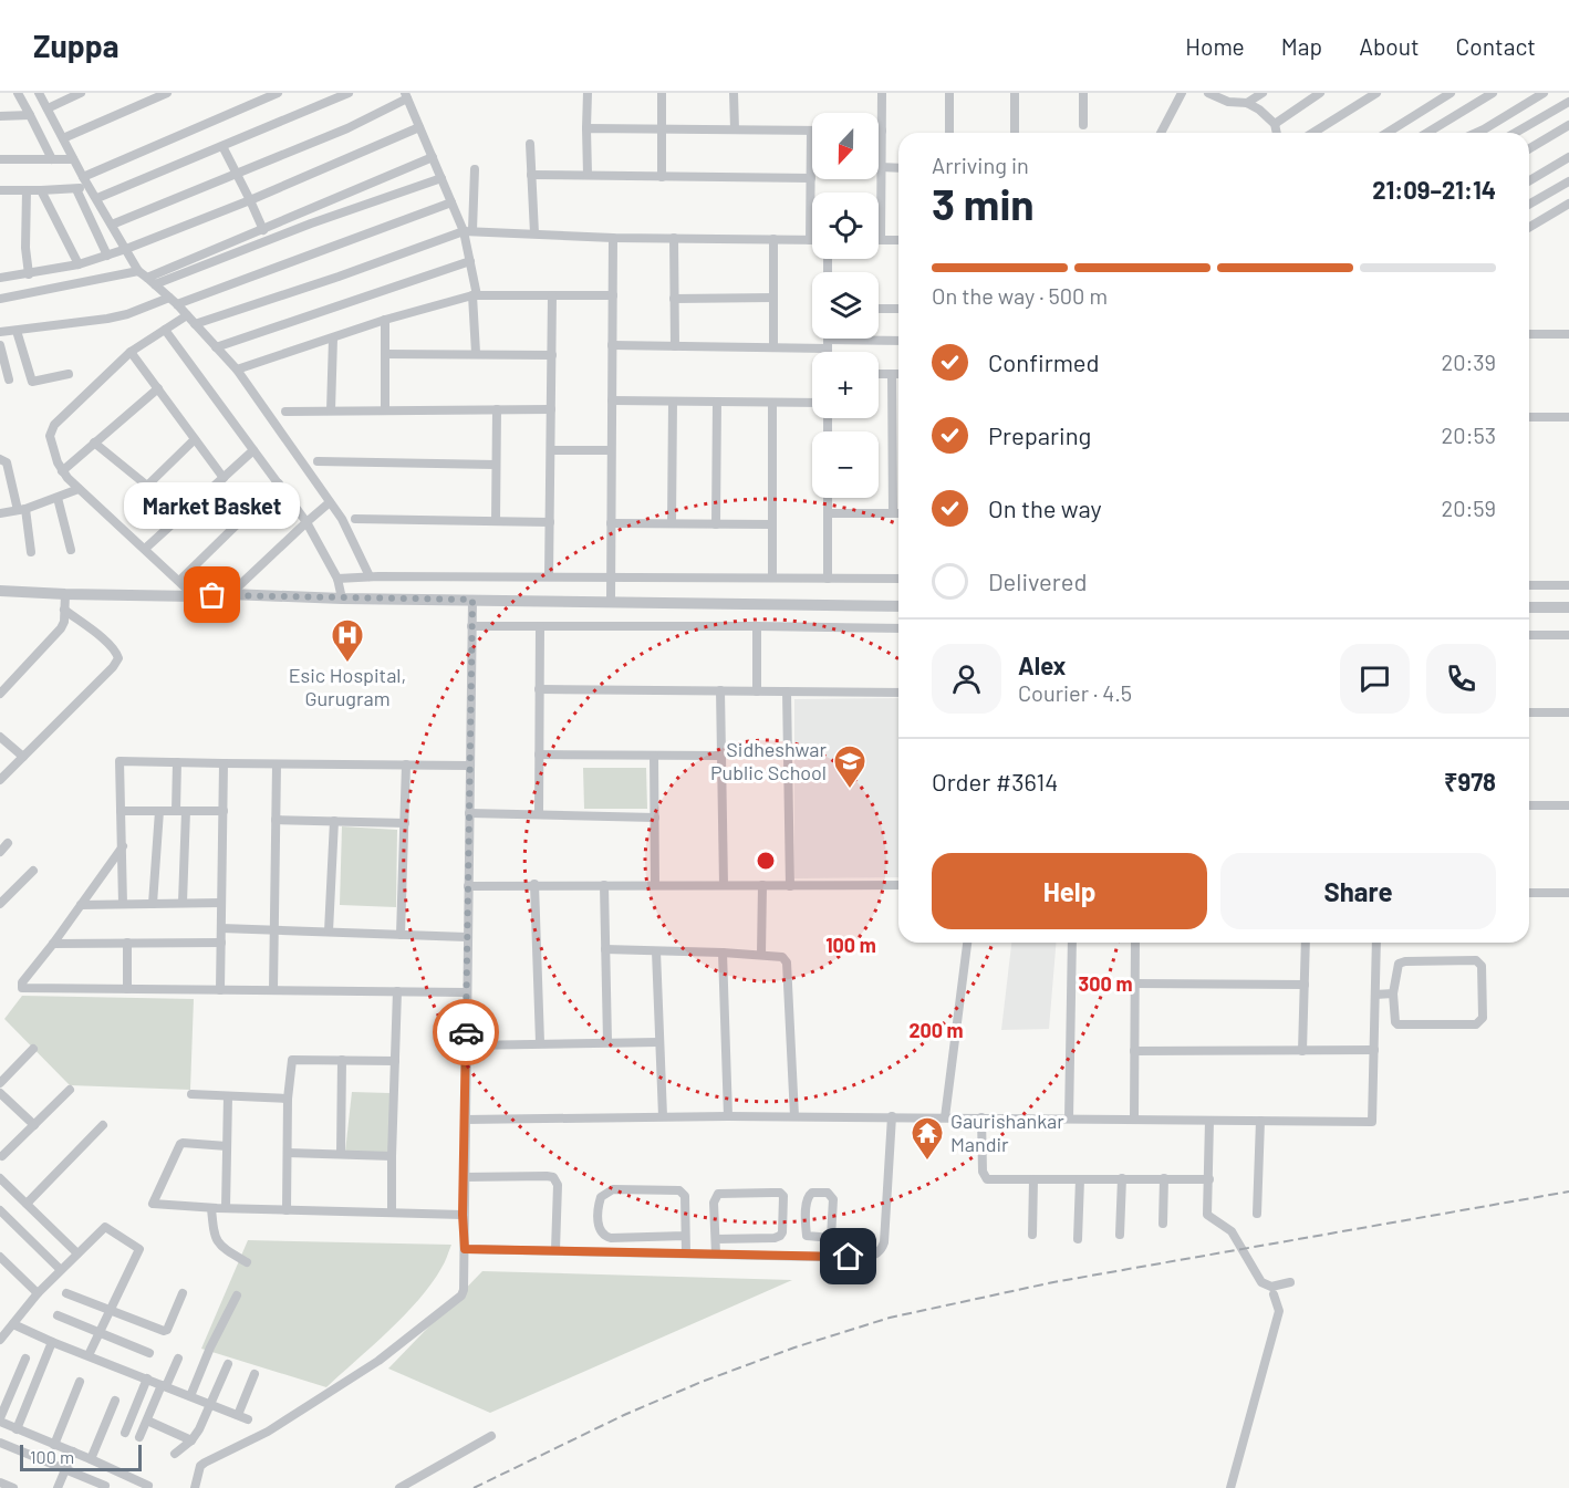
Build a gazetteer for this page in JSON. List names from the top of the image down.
{
  "places": {
    "other": ["Market Basket"],
    "hospital": ["Esic Hospital, Gurugram"],
    "school or university": ["Sidheshwar Public School"],
    "temple": ["Gaurishankar Mandir"]
  },
  "scale_bar": "100 m",
  "north": "bottom",
  "page": {
    "header": "Zuppa",
    "nav": [
      "Home",
      "Map",
      "About",
      "Contact"
    ],
    "map_buttons": ["+", "−"],
    "heading": ["3 min", "Arriving in", "21:09–21:14"],
    "panel": [
      "Alex",
      "Courier · 4.5",
      "Order #3614",
      "₹978"
    ],
    "bar": "On the way · 500 m",
    "list": [
      ["Confirmed", "20:39"],
      ["Preparing", "20:53"],
      ["On the way", "20:59"],
      "Delivered"
    ],
    "bubble": "Market Basket",
    "buttons": ["Help", "Share"],
    "scale": "100 m"
  },
  "rings": ["100 m", "300 m", "200 m"]
}
